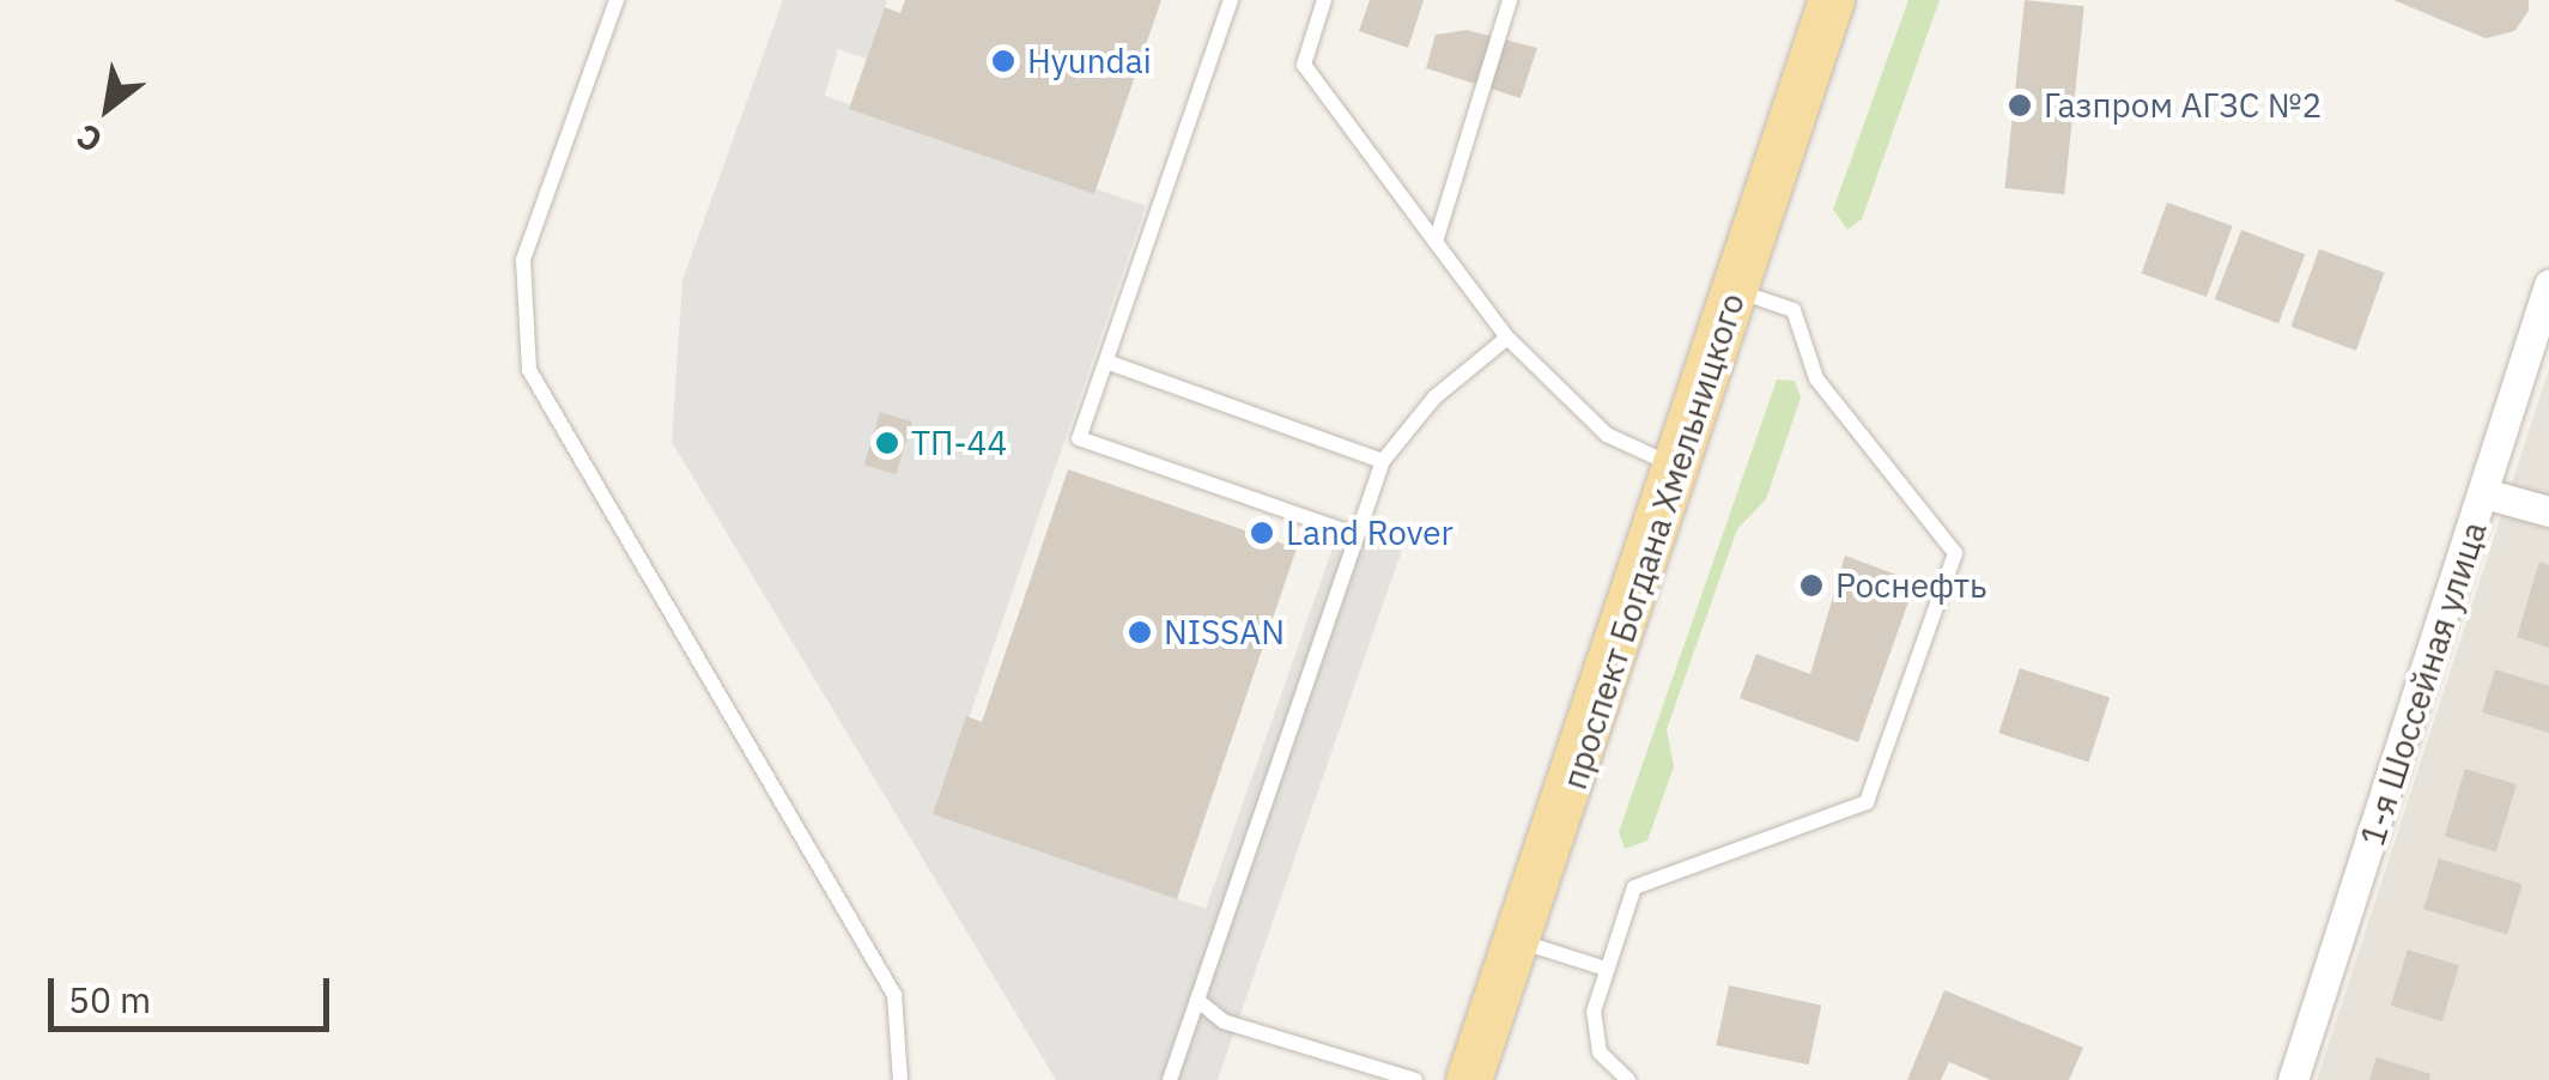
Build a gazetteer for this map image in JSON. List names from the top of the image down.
{
  "streets": {
    "main road": ["проспект Богдана Хмельницкого"],
    "street": ["1-я Шоссейная улица"]
  },
  "places": [
    "Hyundai",
    "Газпром АГЗС №2",
    "ТП-44",
    "Land Rover",
    "Роснефть",
    "NISSAN"
  ],
  "scale_bar": "50 m",
  "north": "bottom left"
}
